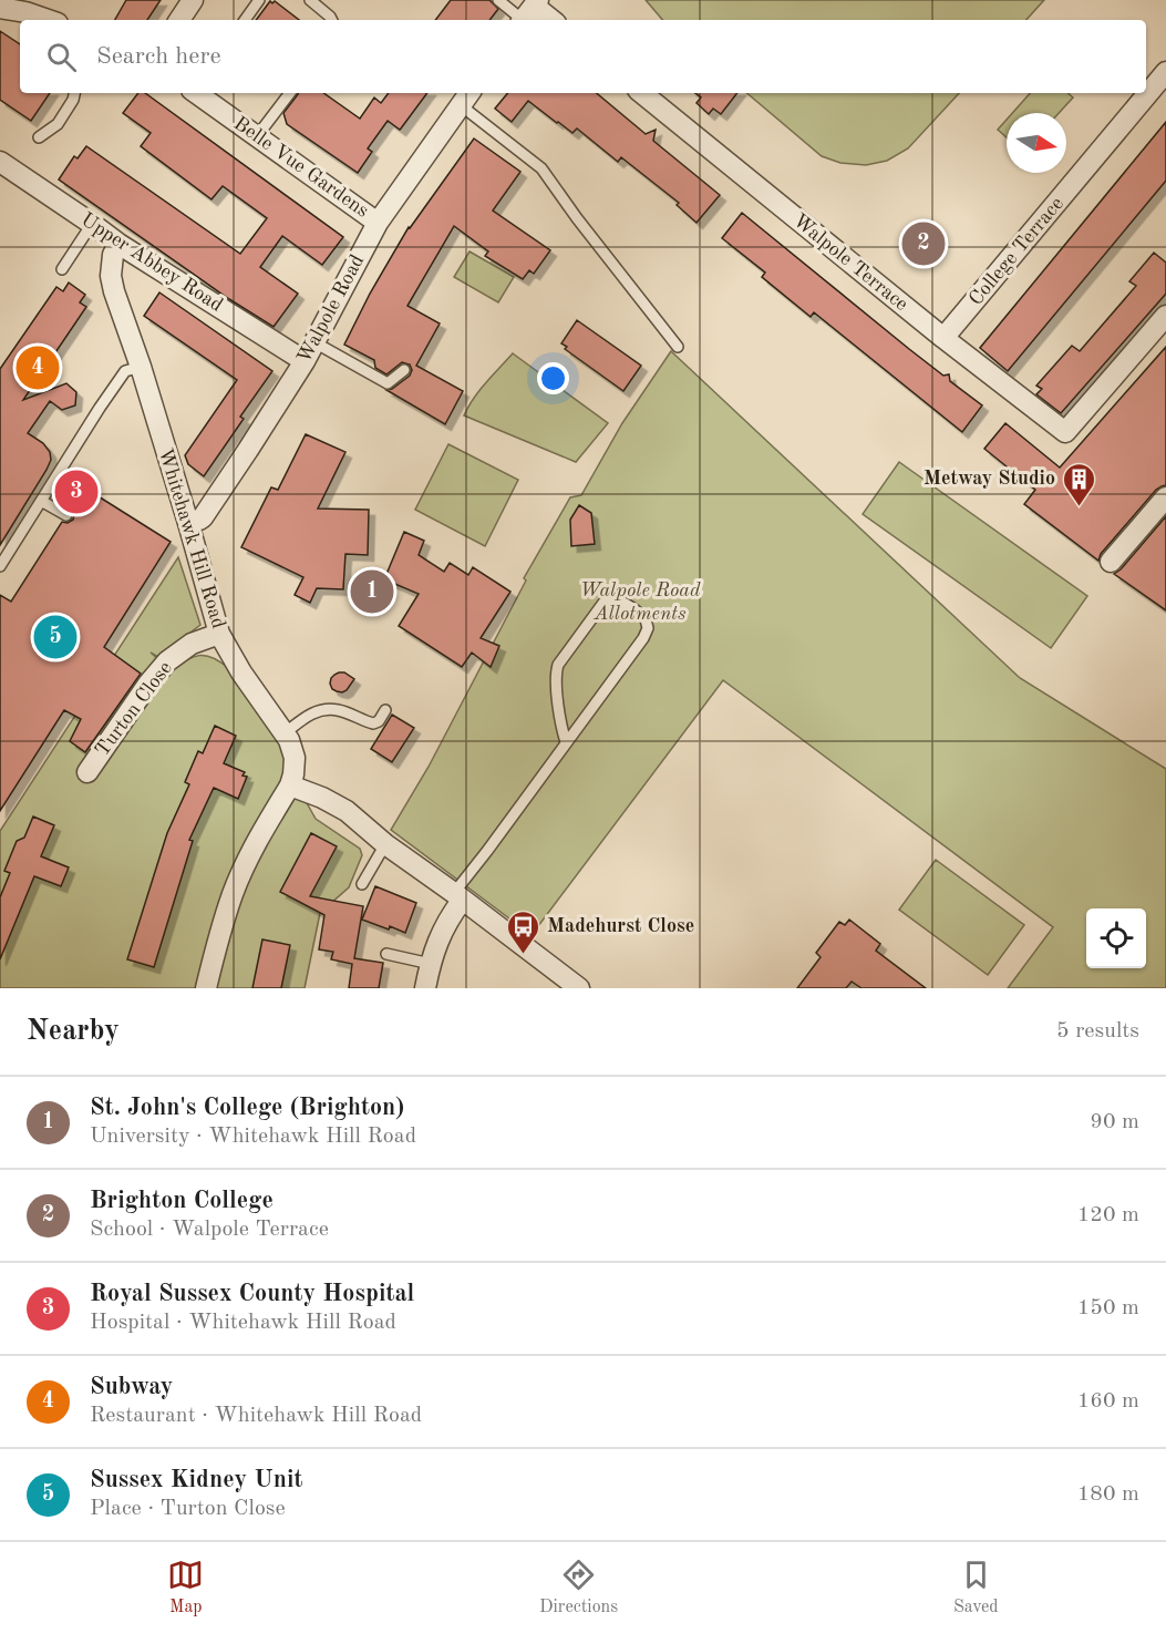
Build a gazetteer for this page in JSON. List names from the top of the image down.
{
  "streets": {
    "street": [
      "Belle Vue Gardens",
      "College Terrace",
      "Upper Abbey Road",
      "Walpole Terrace",
      "Walpole Road",
      "Whitehawk Hill Road",
      "Turton Close"
    ]
  },
  "crossings": [
    ["Belle Vue Gardens", "Walpole Road"],
    ["College Terrace", "Walpole Terrace"],
    ["Upper Abbey Road", "Walpole Road"],
    ["Upper Abbey Road", "Whitehawk Hill Road"],
    ["Walpole Road", "Whitehawk Hill Road"],
    ["Whitehawk Hill Road", "Turton Close"]
  ],
  "parks": ["Walpole Road Allotments"],
  "places": {
    "building": ["Metway Studio"],
    "bus stop": ["Madehurst Close"]
  },
  "north": "right",
  "page": {
    "search": "Search here",
    "pins": [
      "2",
      "4",
      "3",
      "1",
      "5"
    ],
    "heading": ["Nearby", "5 results"],
    "list": [
      {
        "mark": "1",
        "name": "St. John's College (Brighton)",
        "note": "University · Whitehawk Hill Road",
        "value": "90 m"
      },
      {
        "mark": "2",
        "name": "Brighton College",
        "note": "School · Walpole Terrace",
        "value": "120 m"
      },
      {
        "mark": "3",
        "name": "Royal Sussex County Hospital",
        "note": "Hospital · Whitehawk Hill Road",
        "value": "150 m"
      },
      {
        "mark": "4",
        "name": "Subway",
        "note": "Restaurant · Whitehawk Hill Road",
        "value": "160 m"
      },
      {
        "mark": "5",
        "name": "Sussex Kidney Unit",
        "note": "Place · Turton Close",
        "value": "180 m"
      }
    ],
    "nav": ["Map", "Directions", "Saved"]
  }
}
